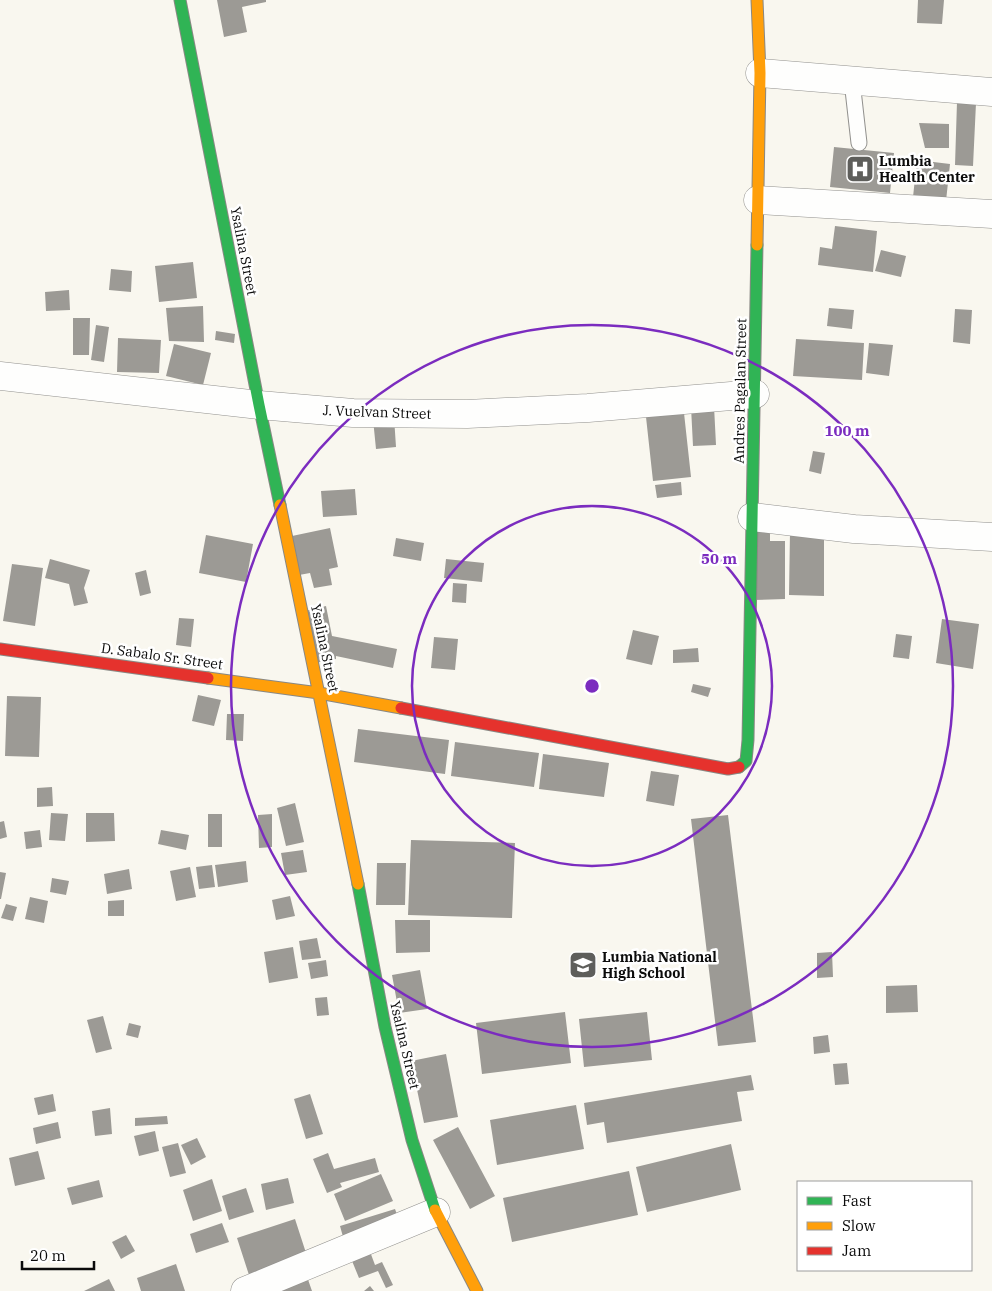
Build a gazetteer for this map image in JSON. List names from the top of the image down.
{
  "streets": {
    "street": [
      "Ysalina Street",
      "Andres Pagalan Street",
      "J. Vuelvan Street",
      "D. Sabalo Sr. Street"
    ]
  },
  "crossings": [
    ["Ysalina Street", "J. Vuelvan Street"],
    ["Ysalina Street", "D. Sabalo Sr. Street"],
    ["Andres Pagalan Street", "J. Vuelvan Street"],
    ["Andres Pagalan Street", "D. Sabalo Sr. Street"]
  ],
  "places": {
    "hospital": ["Lumbia Health Center"],
    "school or university": ["Lumbia National High School"]
  },
  "legend": ["Fast", "Slow", "Jam"],
  "scale_bar": "20 m",
  "rings": ["100 m", "50 m"]
}
